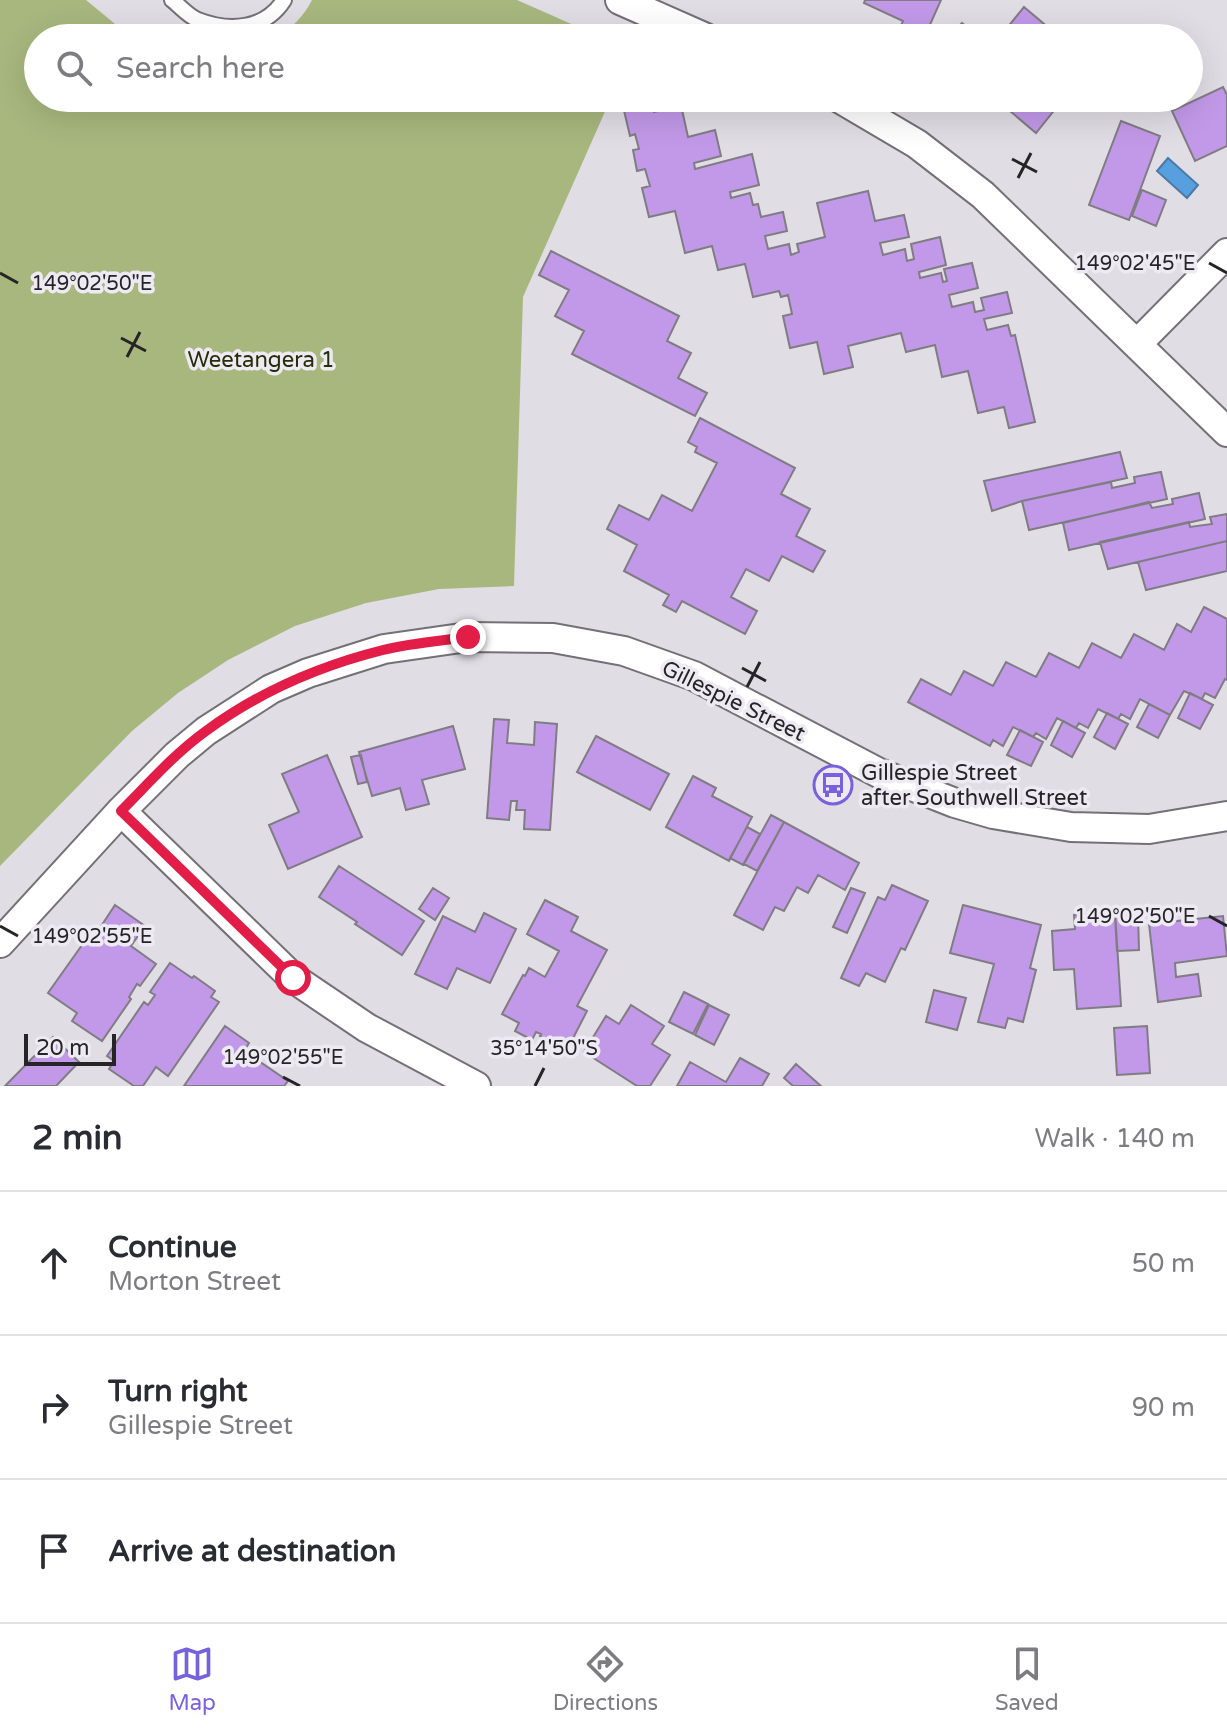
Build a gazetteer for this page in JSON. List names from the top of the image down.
{
  "streets": {
    "street": ["Gillespie Street"]
  },
  "parks": ["Weetangera 1"],
  "places": {
    "bus stop": ["Gillespie Street after Southwell Street"]
  },
  "scale_bar": "20 m",
  "page": {
    "search": "Search here",
    "scale": "20 m",
    "heading": ["2 min", "Walk · 140 m"],
    "list": [
      ["Continue", "Morton Street", "50 m"],
      ["Turn right", "Gillespie Street", "90 m"],
      "Arrive at destination"
    ],
    "nav": ["Map", "Directions", "Saved"]
  },
  "coordinates": [
    "149°02'45\"E",
    "149°02'50\"E",
    "149°02'55\"E",
    "35°14'50\"S"
  ]
}
